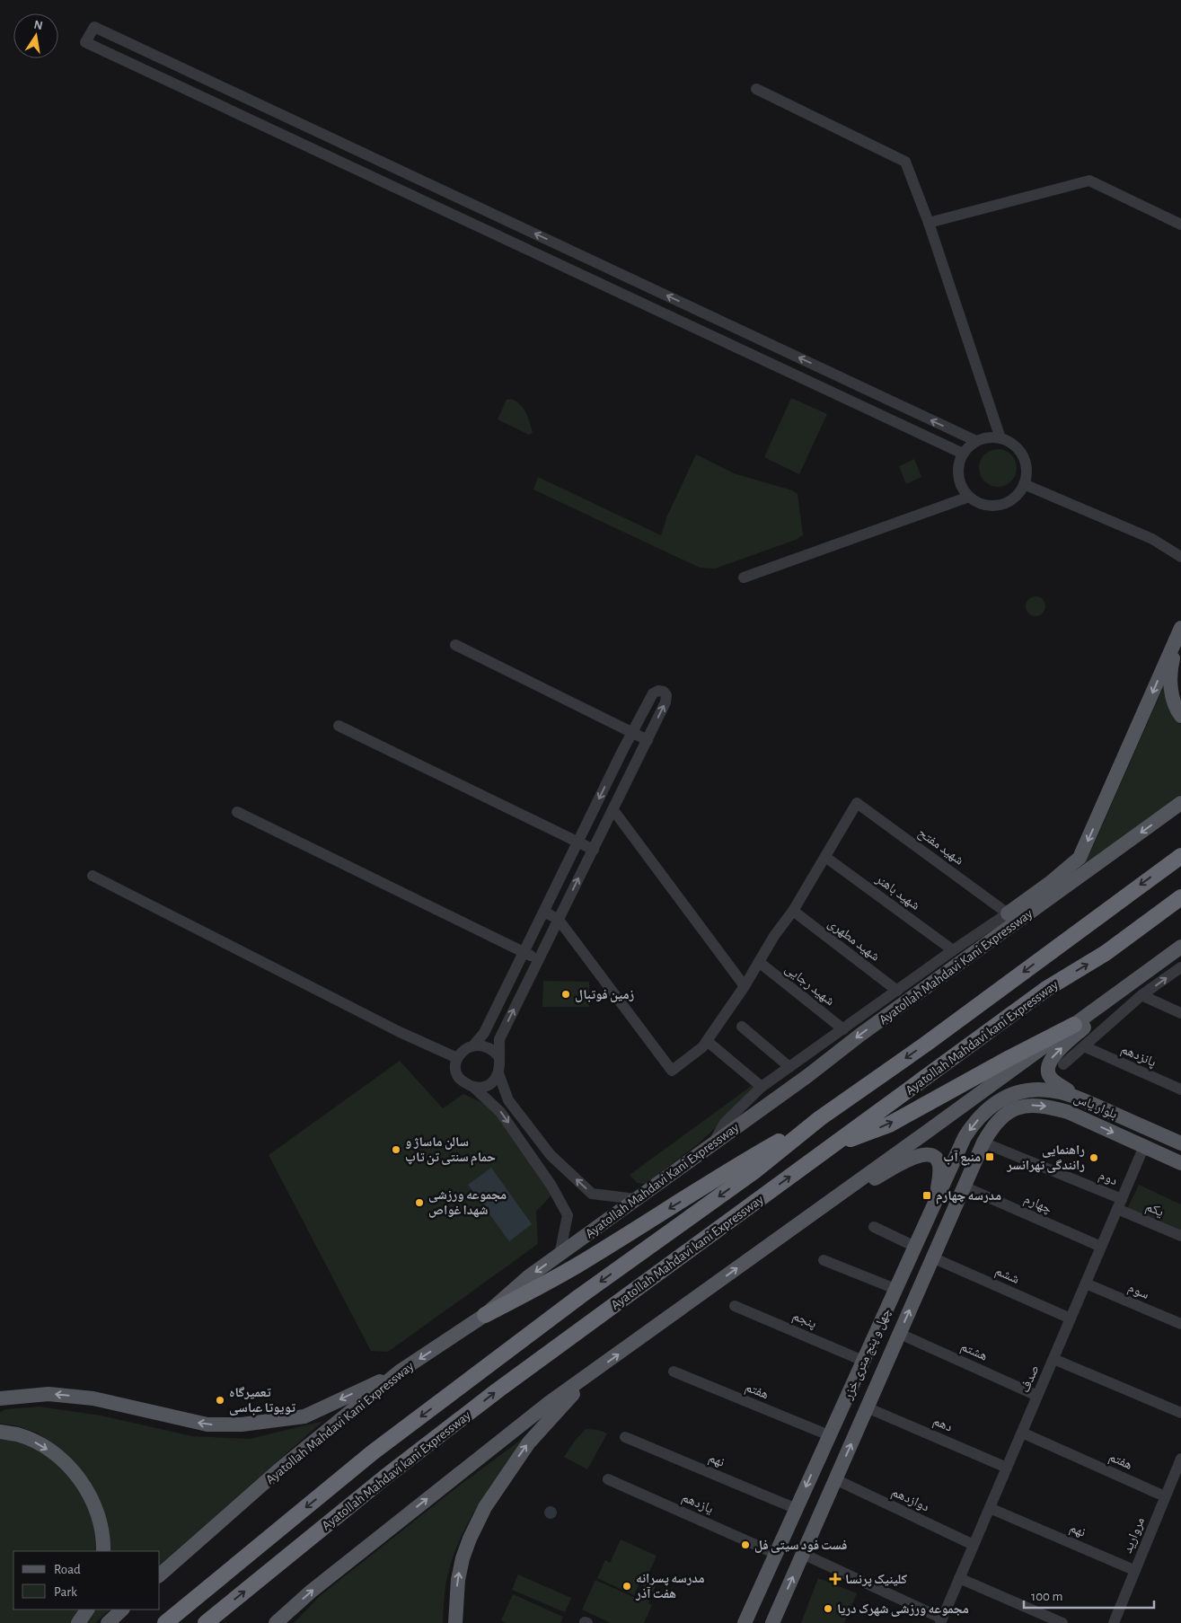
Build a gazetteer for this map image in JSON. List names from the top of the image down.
{
  "streets": {
    "highway": ["Ayatollah Mahdavi Kani Expressway", "Ayatollah Mahdavi kani Expressway"],
    "main road": ["بلوار یاس", "چهل و پنج متری خزر"],
    "street": [
      "شهید مفتح",
      "شهید باهنر",
      "شهید مطهری",
      "شهید رجایی",
      "پانزدهم",
      "دوم",
      "چهارم",
      "یکم",
      "ششم",
      "سوم",
      "پنجم",
      "هشتم",
      "صدف",
      "هفتم",
      "دهم",
      "نهم",
      "دوازدهم",
      "یازدهم",
      "مروارید"
    ]
  },
  "crossings": [
    ["شهید مفتح", "شهید باهنر"],
    ["بلوار یاس", "چهل و پنج متری خزر"],
    ["بلوار یاس", "صدف"],
    ["دوم", "یکم"],
    ["دوم", "چهل و پنج متری خزر"],
    ["دوم", "صدف"],
    ["چهارم", "چهل و پنج متری خزر"],
    ["چهارم", "صدف"],
    ["یکم", "صدف"],
    ["ششم", "چهل و پنج متری خزر"],
    ["ششم", "صدف"],
    ["سوم", "صدف"],
    ["پنجم", "چهل و پنج متری خزر"],
    ["هشتم", "چهل و پنج متری خزر"],
    ["هشتم", "صدف"],
    ["چهل و پنج متری خزر", "هفتم"],
    ["چهل و پنج متری خزر", "دهم"],
    ["چهل و پنج متری خزر", "نهم"],
    ["چهل و پنج متری خزر", "دوازدهم"],
    ["چهل و پنج متری خزر", "یازدهم"],
    ["صدف", "هفتم"],
    ["صدف", "دهم"],
    ["صدف", "نهم"],
    ["صدف", "دوازدهم"]
  ],
  "places": {
    "other": [
      "زمین فوتبال",
      "سالن ماساژ و حمام سنتی تن تاپ",
      "راهنمایی رانندگی تهرانسر",
      "مجموعه ورزشی شهدا غواص",
      "تعمیرگاه تویوتا عباسی",
      "فست فود سیتی فل",
      "مدرسه پسرانه هفت آذر",
      "مجموعه ورزشی شهرک دریا"
    ],
    "transit": ["منبع آب", "مدرسه چهارم"],
    "health": ["کلینیک پرنسا"]
  },
  "legend": ["Road", "Park"],
  "scale_bar": "100 m",
  "north": "top"
}
